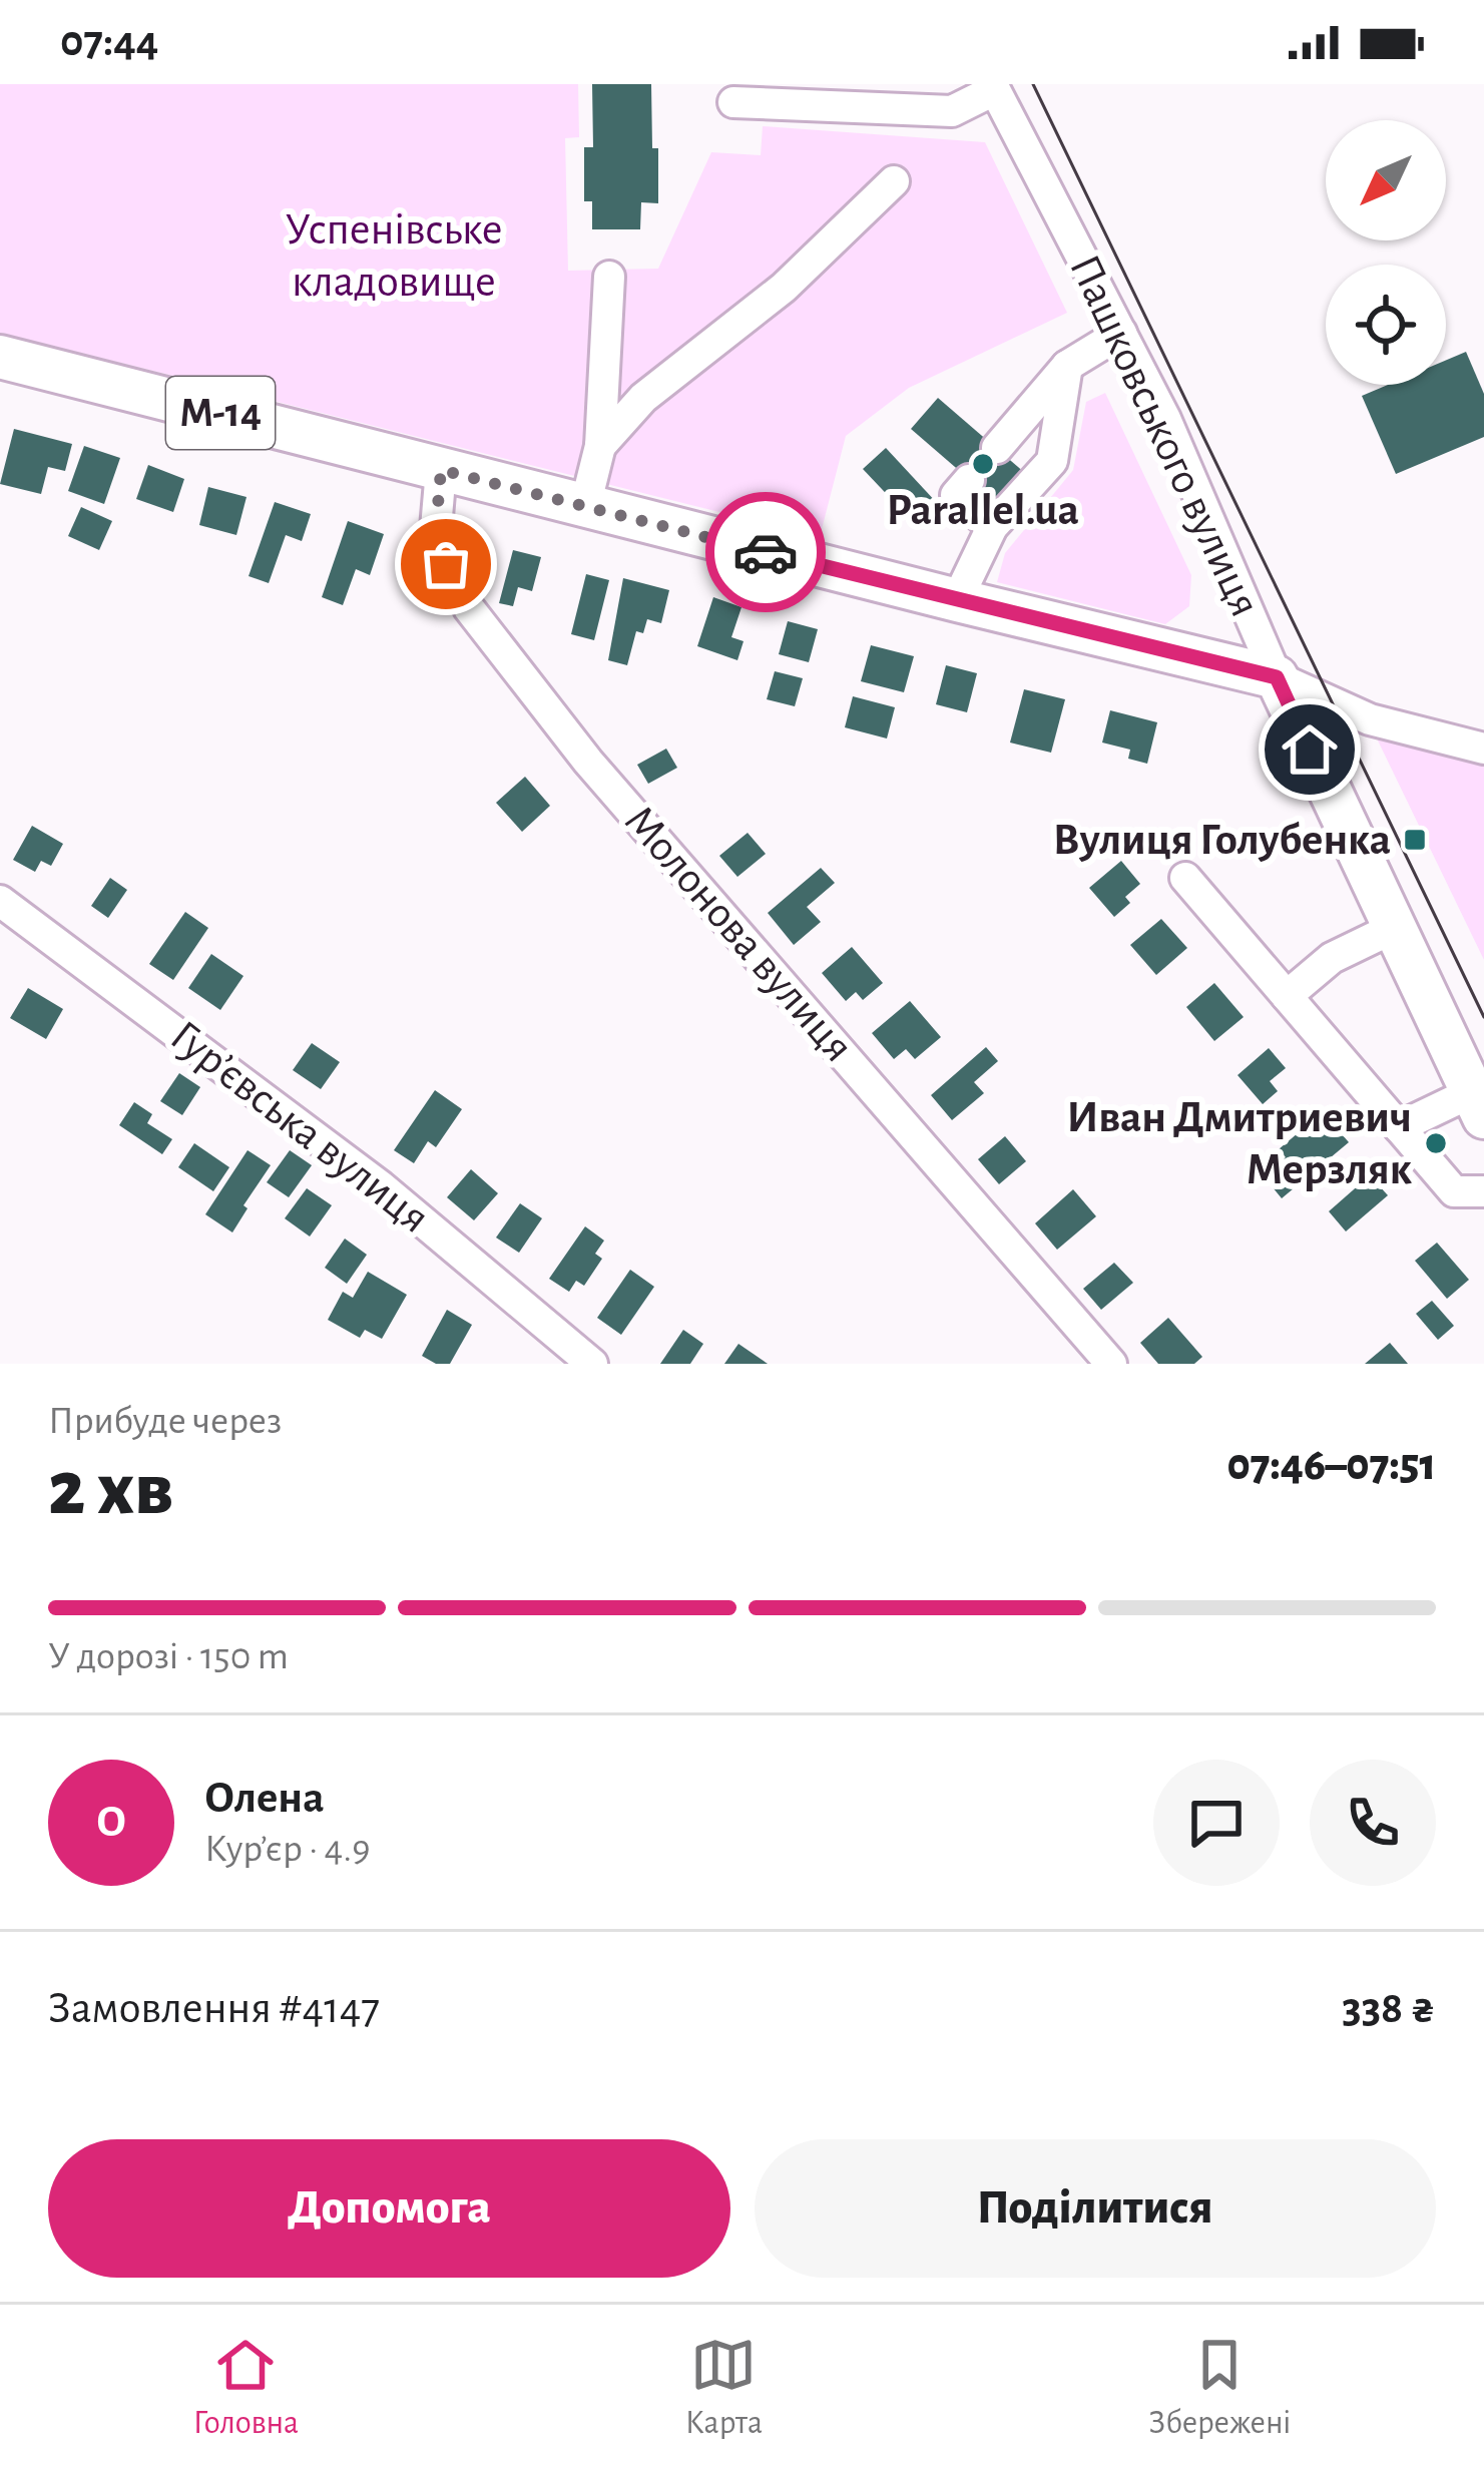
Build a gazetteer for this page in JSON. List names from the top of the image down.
{
  "streets": {
    "highway": ["М-14", "Пашковського вулиця"],
    "street": ["Молонова вулиця", "Гур’євська вулиця"]
  },
  "crossings": [
    ["М-14", "Пашковського вулиця"],
    ["М-14", "Молонова вулиця"]
  ],
  "parks": ["Успенівське кладовище"],
  "places": {
    "other": ["Parallel.ua", "Иван Дмитриевич Мерзляк"],
    "transit": ["Вулиця Голубенка"]
  },
  "north": "bottom left",
  "page": {
    "status": "07:44",
    "heading": ["2 хв", "Прибуде через", "07:46–07:51"],
    "panel": [
      "Олена",
      "Кур’єр · 4.9",
      "Замовлення #4147",
      "338 ₴"
    ],
    "bar": "У дорозі · 150 m",
    "round": "О",
    "buttons": ["Допомога", "Поділитися"],
    "tabs": ["Головна", "Карта", "Збережені"]
  }
}
